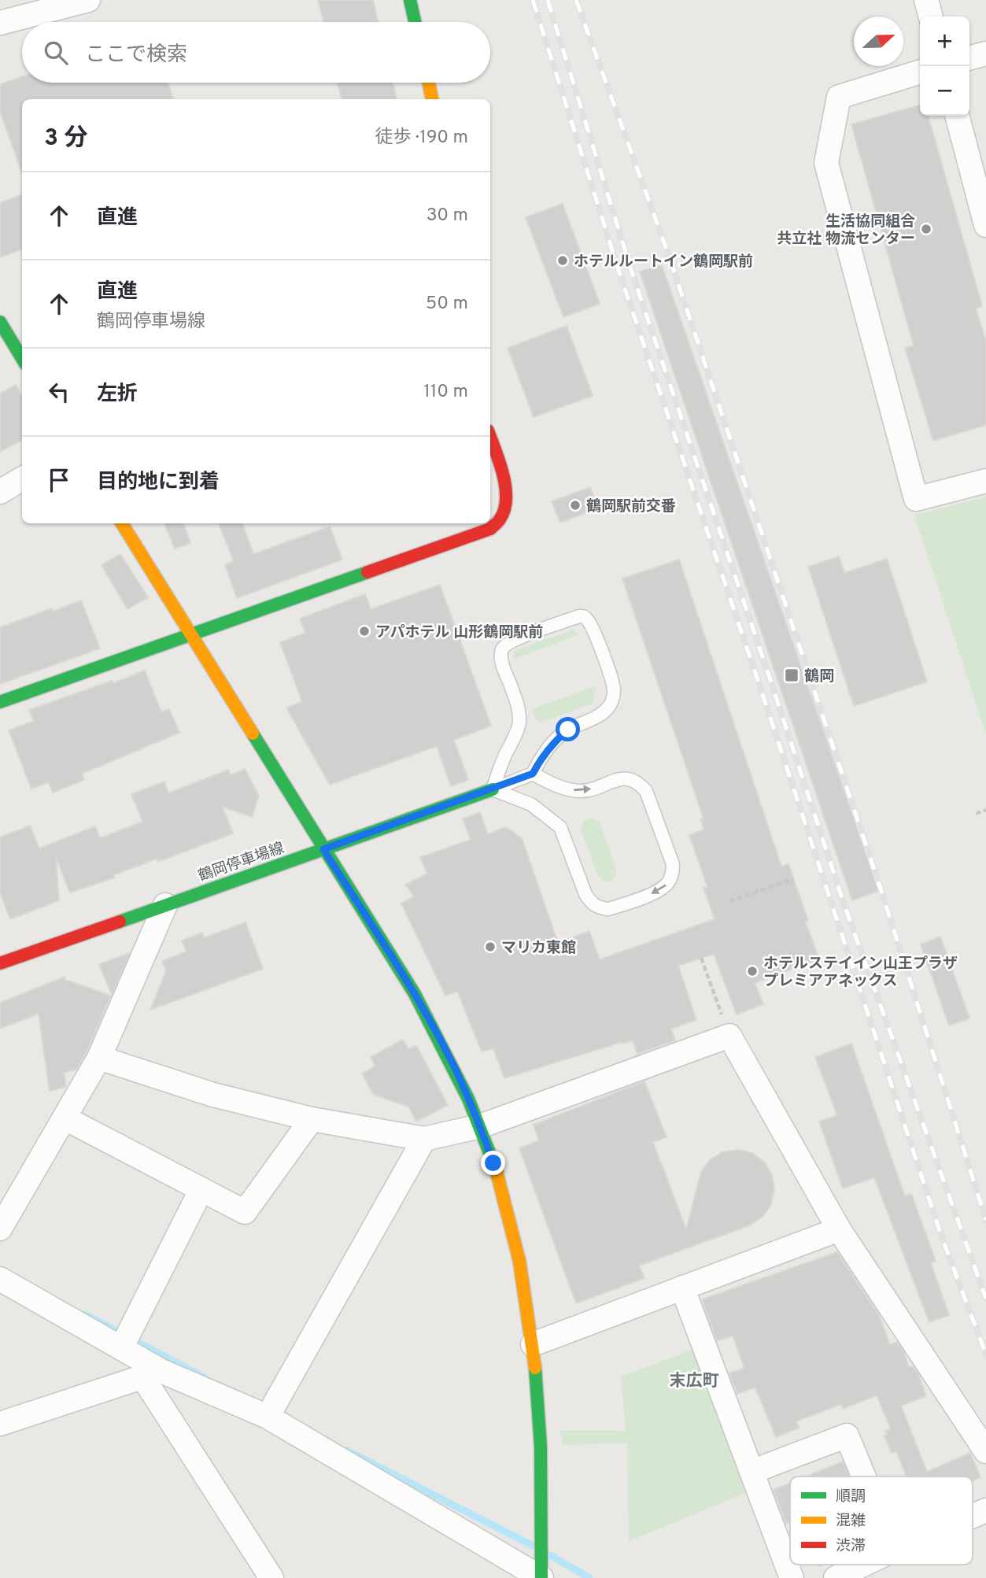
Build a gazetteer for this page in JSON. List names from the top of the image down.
{
  "streets": {
    "street": ["鶴岡停車場線"]
  },
  "districts": ["末広町"],
  "places": {
    "other": [
      "生活協同組合 共立社 物流センター",
      "ホテルルートイン鶴岡駅前",
      "鶴岡駅前交番",
      "アパホテル 山形鶴岡駅前",
      "マリカ東館",
      "ホテルステイイン山王プラザ プレミアアネックス"
    ],
    "transit": ["鶴岡"]
  },
  "legend": ["順調", "混雑", "渋滞"],
  "north": "right",
  "page": {
    "map_buttons": ["+", "−"],
    "search": "ここで検索",
    "heading": ["3 分", "徒歩 · 190 m"],
    "list": [
      ["直進", "30 m"],
      ["直進", "鶴岡停車場線", "50 m"],
      ["左折", "110 m"],
      "目的地に到着"
    ]
  }
}
